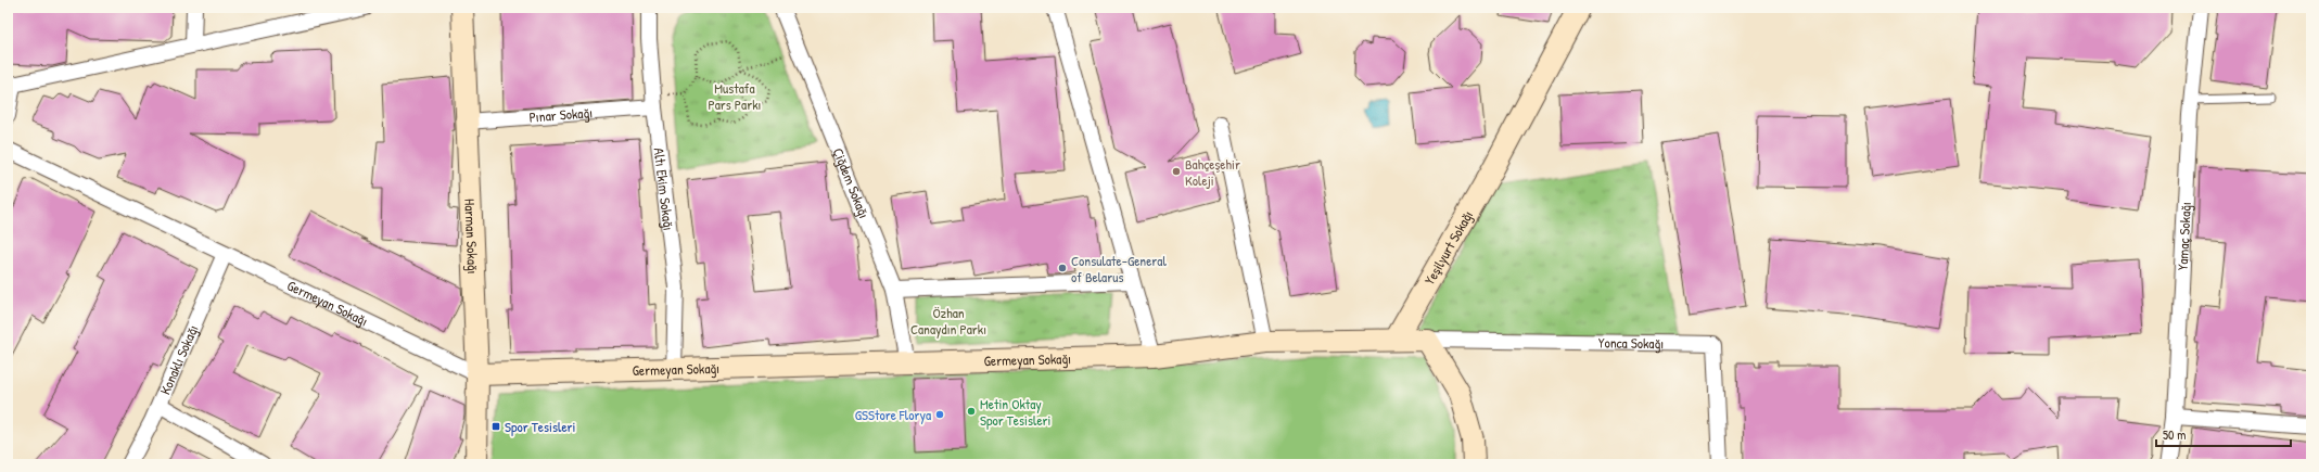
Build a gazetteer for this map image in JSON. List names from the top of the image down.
{
  "streets": {
    "main road": ["Harman Sokağı", "Yeşilyurt Sokağı", "Germeyan Sokağı"],
    "street": [
      "Pınar Sokağı",
      "Çiğdem Sokağı",
      "Altı Ekim Sokağı",
      "Yamaç Sokağı",
      "Yonca Sokağı",
      "Konaklı Sokağı"
    ]
  },
  "crossings": [
    ["Pınar Sokağı", "Altı Ekim Sokağı"],
    ["Pınar Sokağı", "Harman Sokağı"],
    ["Çiğdem Sokağı", "Germeyan Sokağı"],
    ["Altı Ekim Sokağı", "Germeyan Sokağı"],
    ["Harman Sokağı", "Germeyan Sokağı"],
    ["Yeşilyurt Sokağı", "Germeyan Sokağı"],
    ["Germeyan Sokağı", "Konaklı Sokağı"]
  ],
  "parks": ["Mustafa Pars Parkı", "Özhan Canaydın Parkı"],
  "places": {
    "other": [
      "Bahçeşehir Koleji",
      "Consulate-General of Belarus",
      "Metin Oktay Spor Tesisleri",
      "GSStore Florya"
    ],
    "transit": ["Spor Tesisleri"]
  },
  "scale_bar": "50 m"
}
